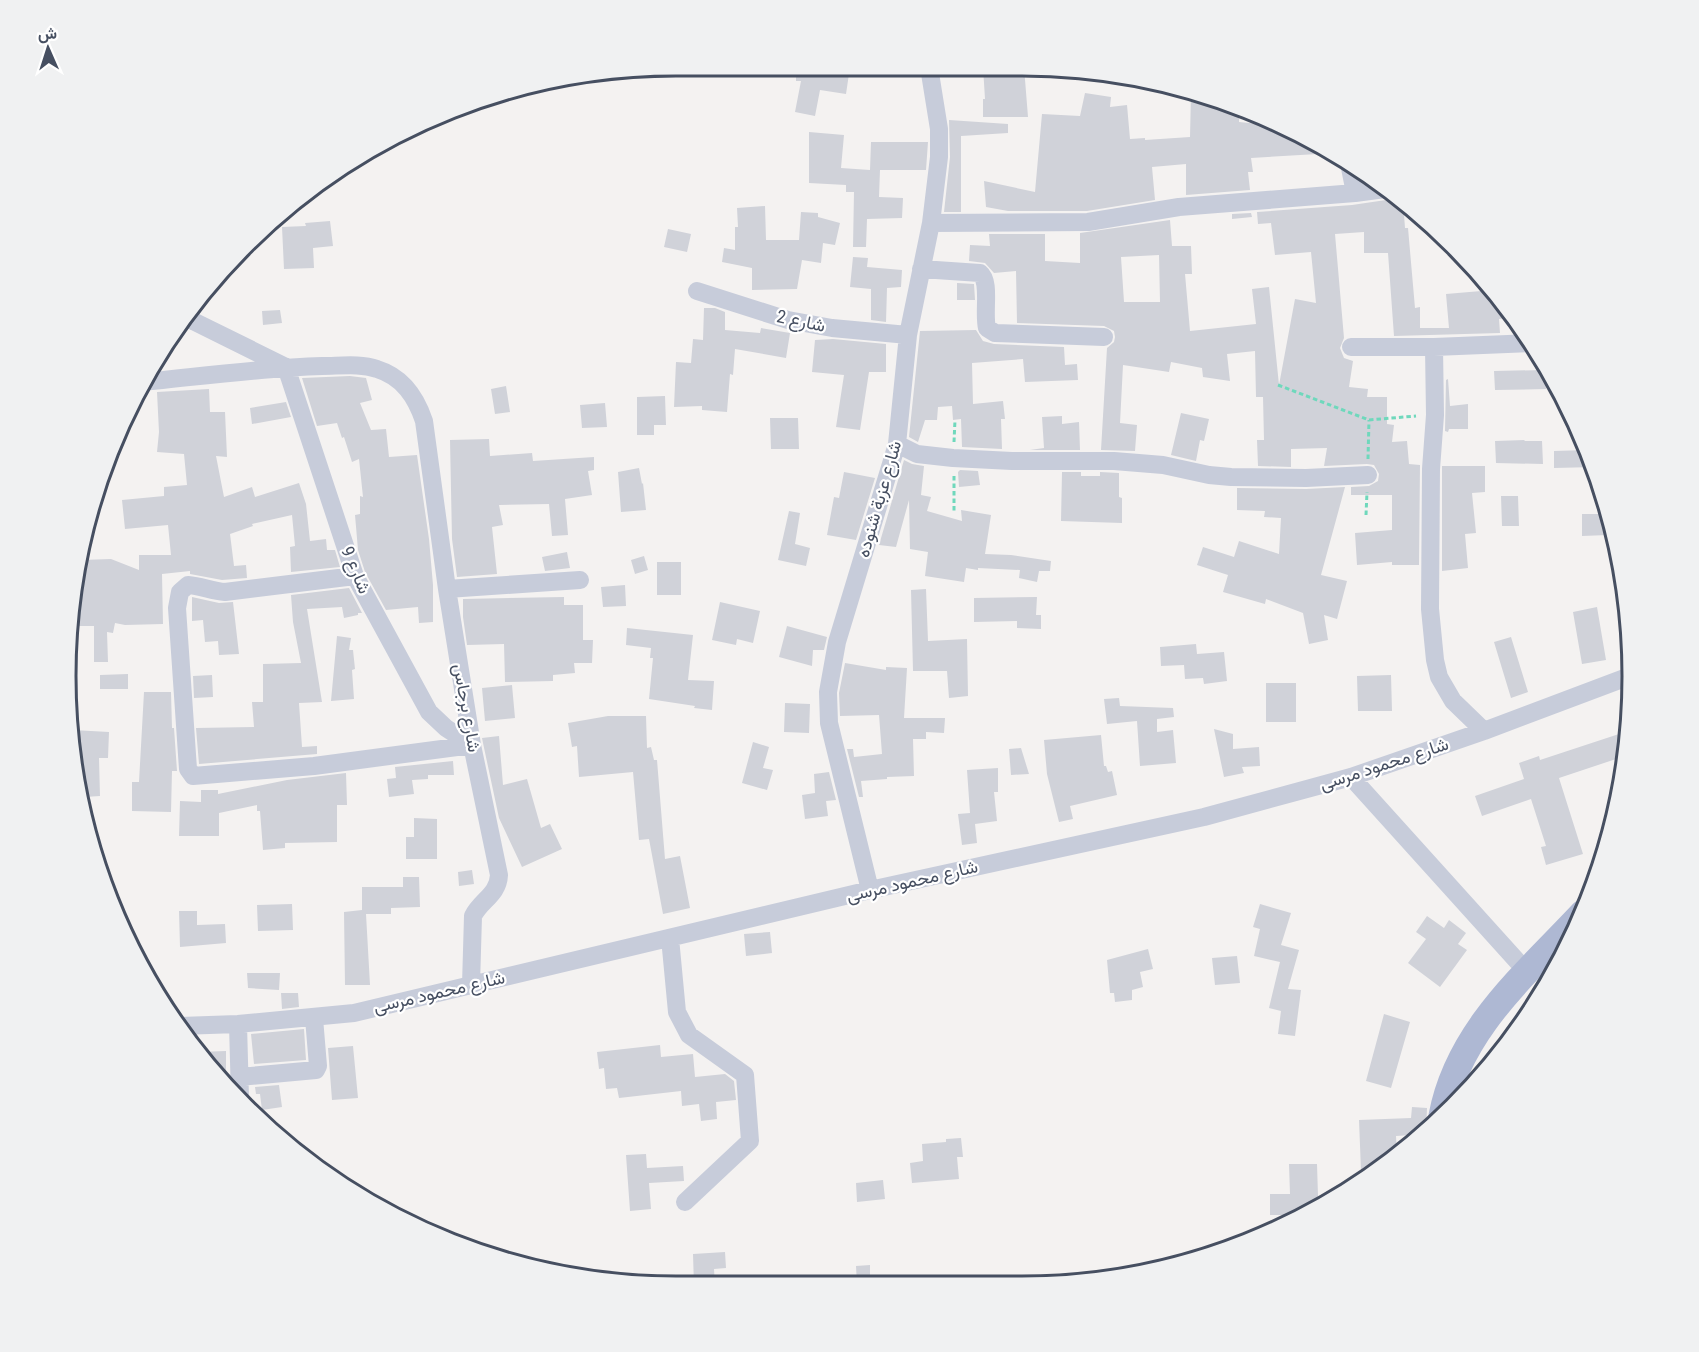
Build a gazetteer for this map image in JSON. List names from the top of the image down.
{
  "streets": {
    "street": [
      "شارع 2",
      "شارع عزبة شنوده",
      "شارع 9",
      "شارع برجاس",
      "شارع محمود مرسى"
    ]
  },
  "crossings": [
    ["شارع 2", "شارع عزبة شنوده"],
    ["شارع عزبة شنوده", "شارع محمود مرسى"],
    ["شارع 9", "شارع برجاس"],
    ["شارع برجاس", "شارع محمود مرسى"]
  ],
  "north": "top"
}
